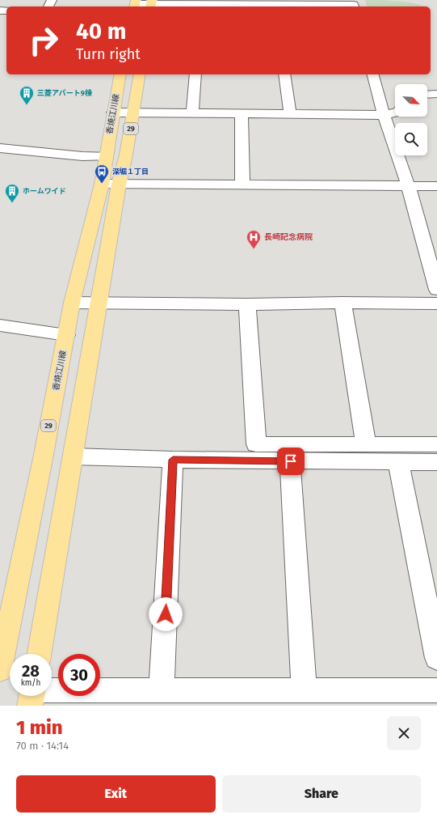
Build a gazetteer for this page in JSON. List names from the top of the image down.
{
  "streets": {
    "main road": ["香焼江川線", "29"]
  },
  "places": {
    "building": ["三菱アパート9棟", "ホームワイド"],
    "bus stop": ["深堀１丁目"],
    "hospital": ["長崎記念病院"]
  },
  "north": "bottom right",
  "page": {
    "turn": ["40 m", "Turn right"],
    "speed": "28 km/h",
    "limit": "30",
    "heading": ["1 min", "70 m · 14:14"],
    "buttons": ["Exit", "Share"]
  }
}
